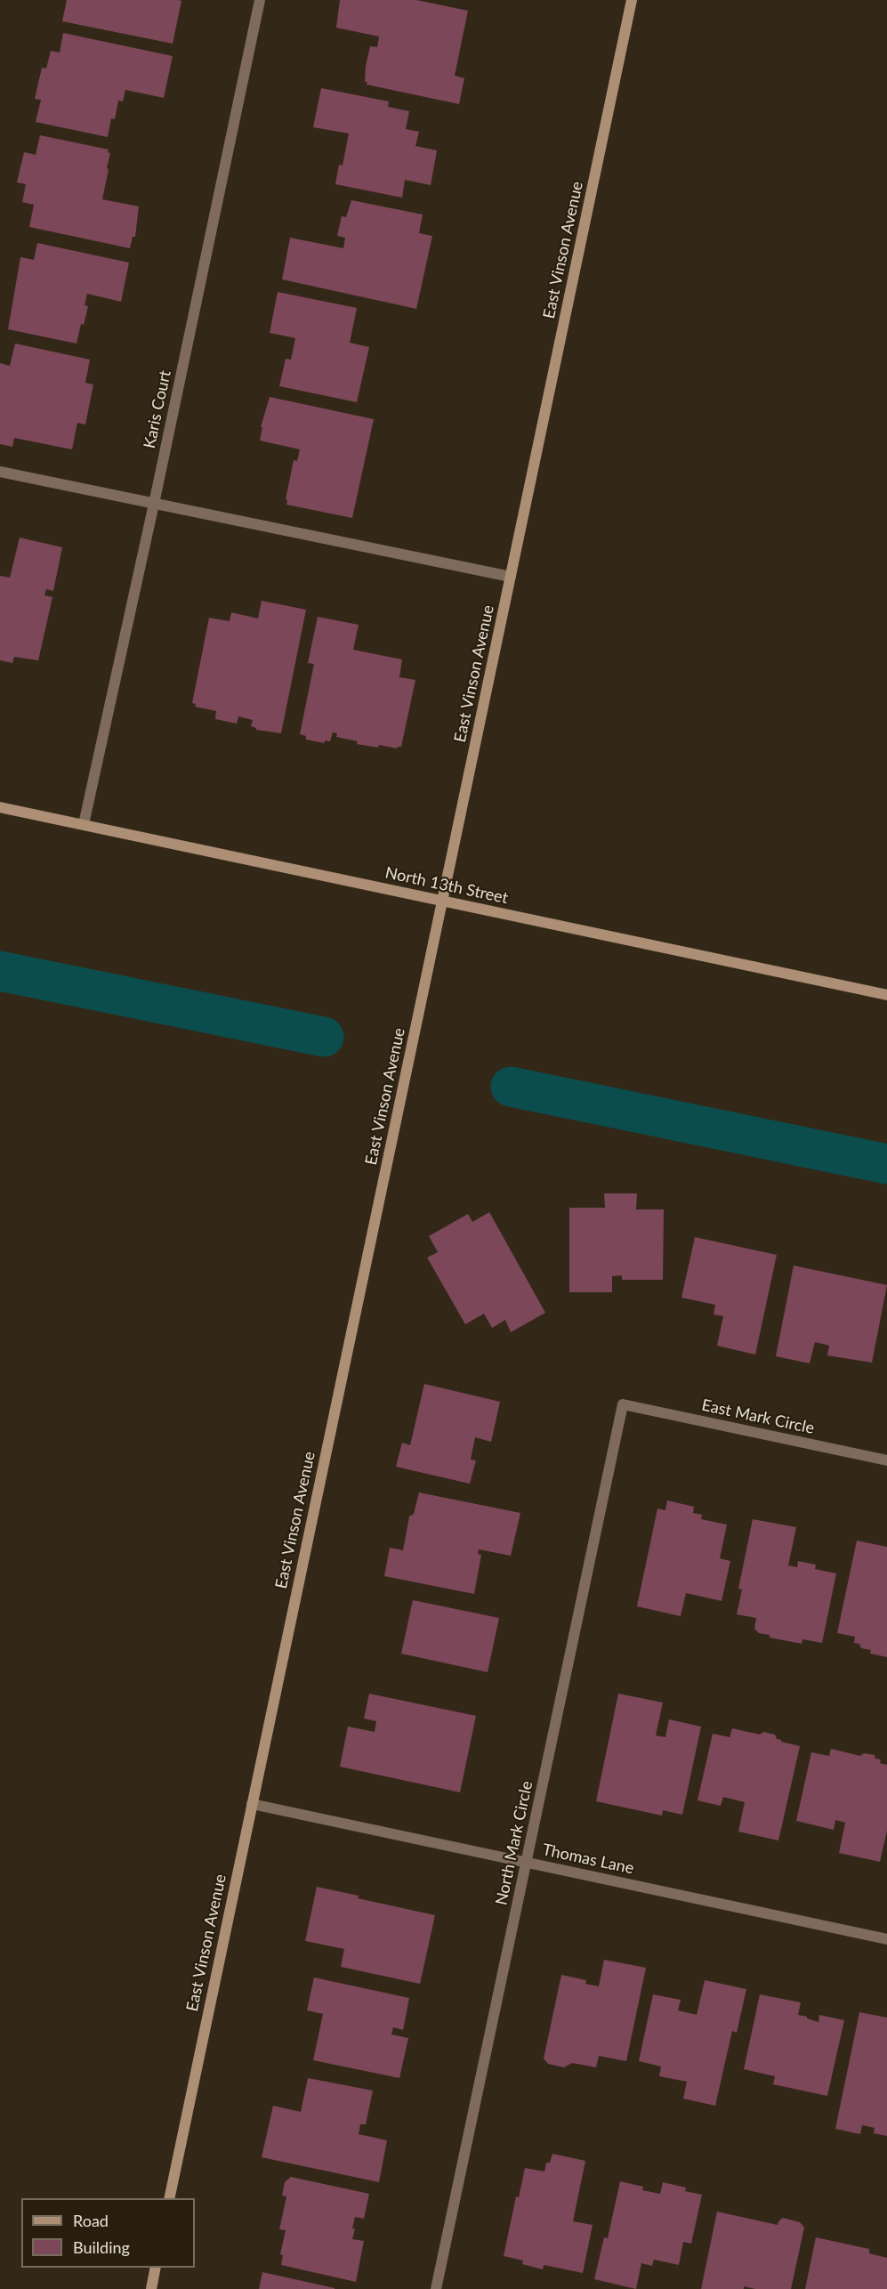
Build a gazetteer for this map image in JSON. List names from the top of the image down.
{
  "streets": {
    "street": [
      "East Vinson Avenue",
      "Karis Court",
      "North 13th Street",
      "East Mark Circle",
      "North Mark Circle",
      "Thomas Lane"
    ]
  },
  "crossings": [
    ["East Vinson Avenue", "North 13th Street"],
    ["East Vinson Avenue", "Thomas Lane"],
    ["Karis Court", "North 13th Street"],
    ["East Mark Circle", "North Mark Circle"],
    ["North Mark Circle", "Thomas Lane"]
  ],
  "legend": ["Road", "Building"]
}
